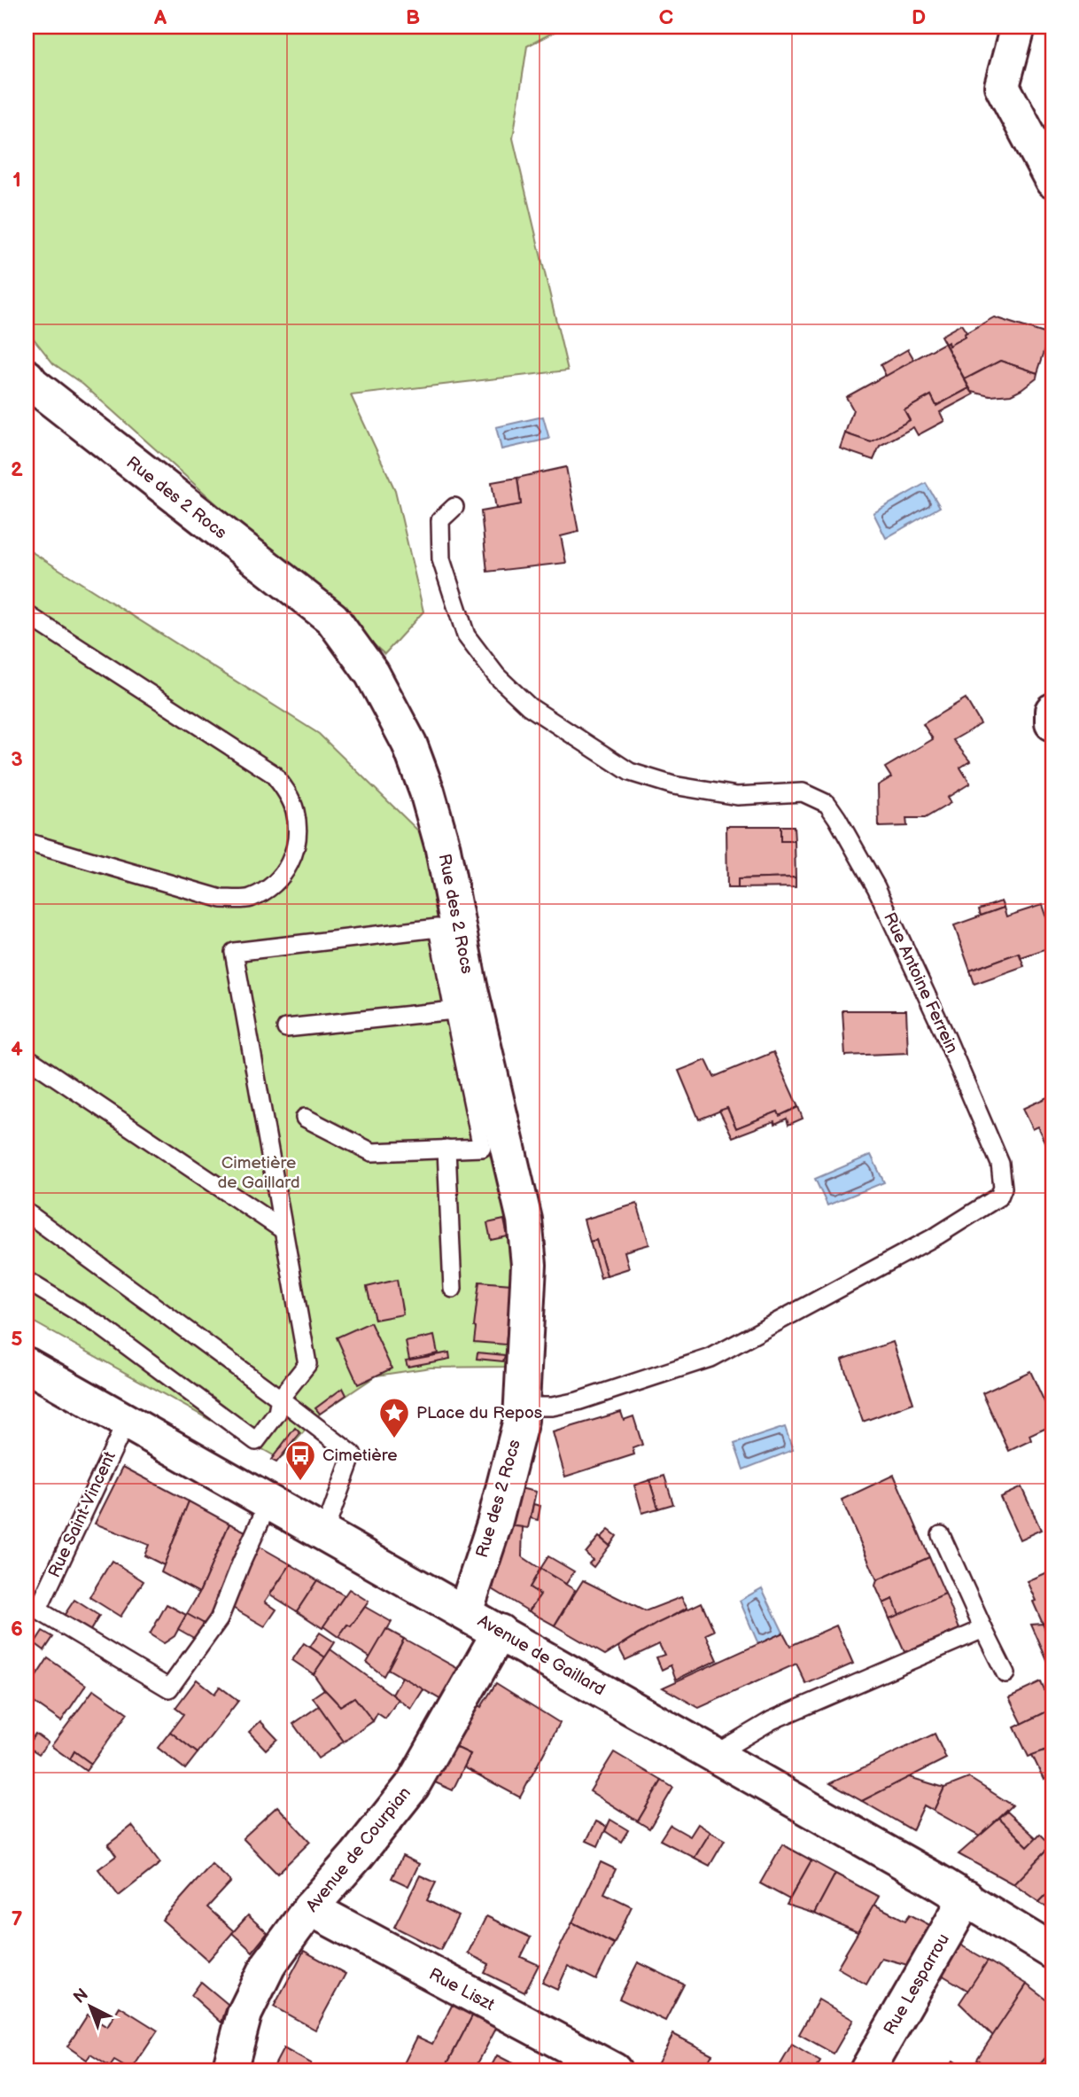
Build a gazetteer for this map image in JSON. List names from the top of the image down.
{
  "streets": {
    "street": [
      "Rue des 2 Rocs",
      "Avenue de Gaillard",
      "Avenue de Courpian",
      "Rue Lesparrou",
      "Rue Liszt"
    ],
    "lane": ["Rue Antoine Ferrein", "Rue Saint-Vincent"]
  },
  "crossings": [
    ["Rue des 2 Rocs", "Rue Antoine Ferrein"],
    ["Rue des 2 Rocs", "Avenue de Gaillard"],
    ["Rue Saint-Vincent", "Avenue de Gaillard"],
    ["Avenue de Gaillard", "Avenue de Courpian"],
    ["Avenue de Gaillard", "Rue Lesparrou"],
    ["Avenue de Courpian", "Rue Liszt"]
  ],
  "parks": ["Cimetière de Gaillard"],
  "places": {
    "place": ["PLace du Repos"],
    "bus stop": ["Cimetière"]
  },
  "north": "top left",
  "grid": {
    "columns": [
      "A",
      "B",
      "C",
      "D"
    ],
    "rows": [
      "1",
      "2",
      "3",
      "4",
      "5",
      "6",
      "7"
    ]
  }
}
